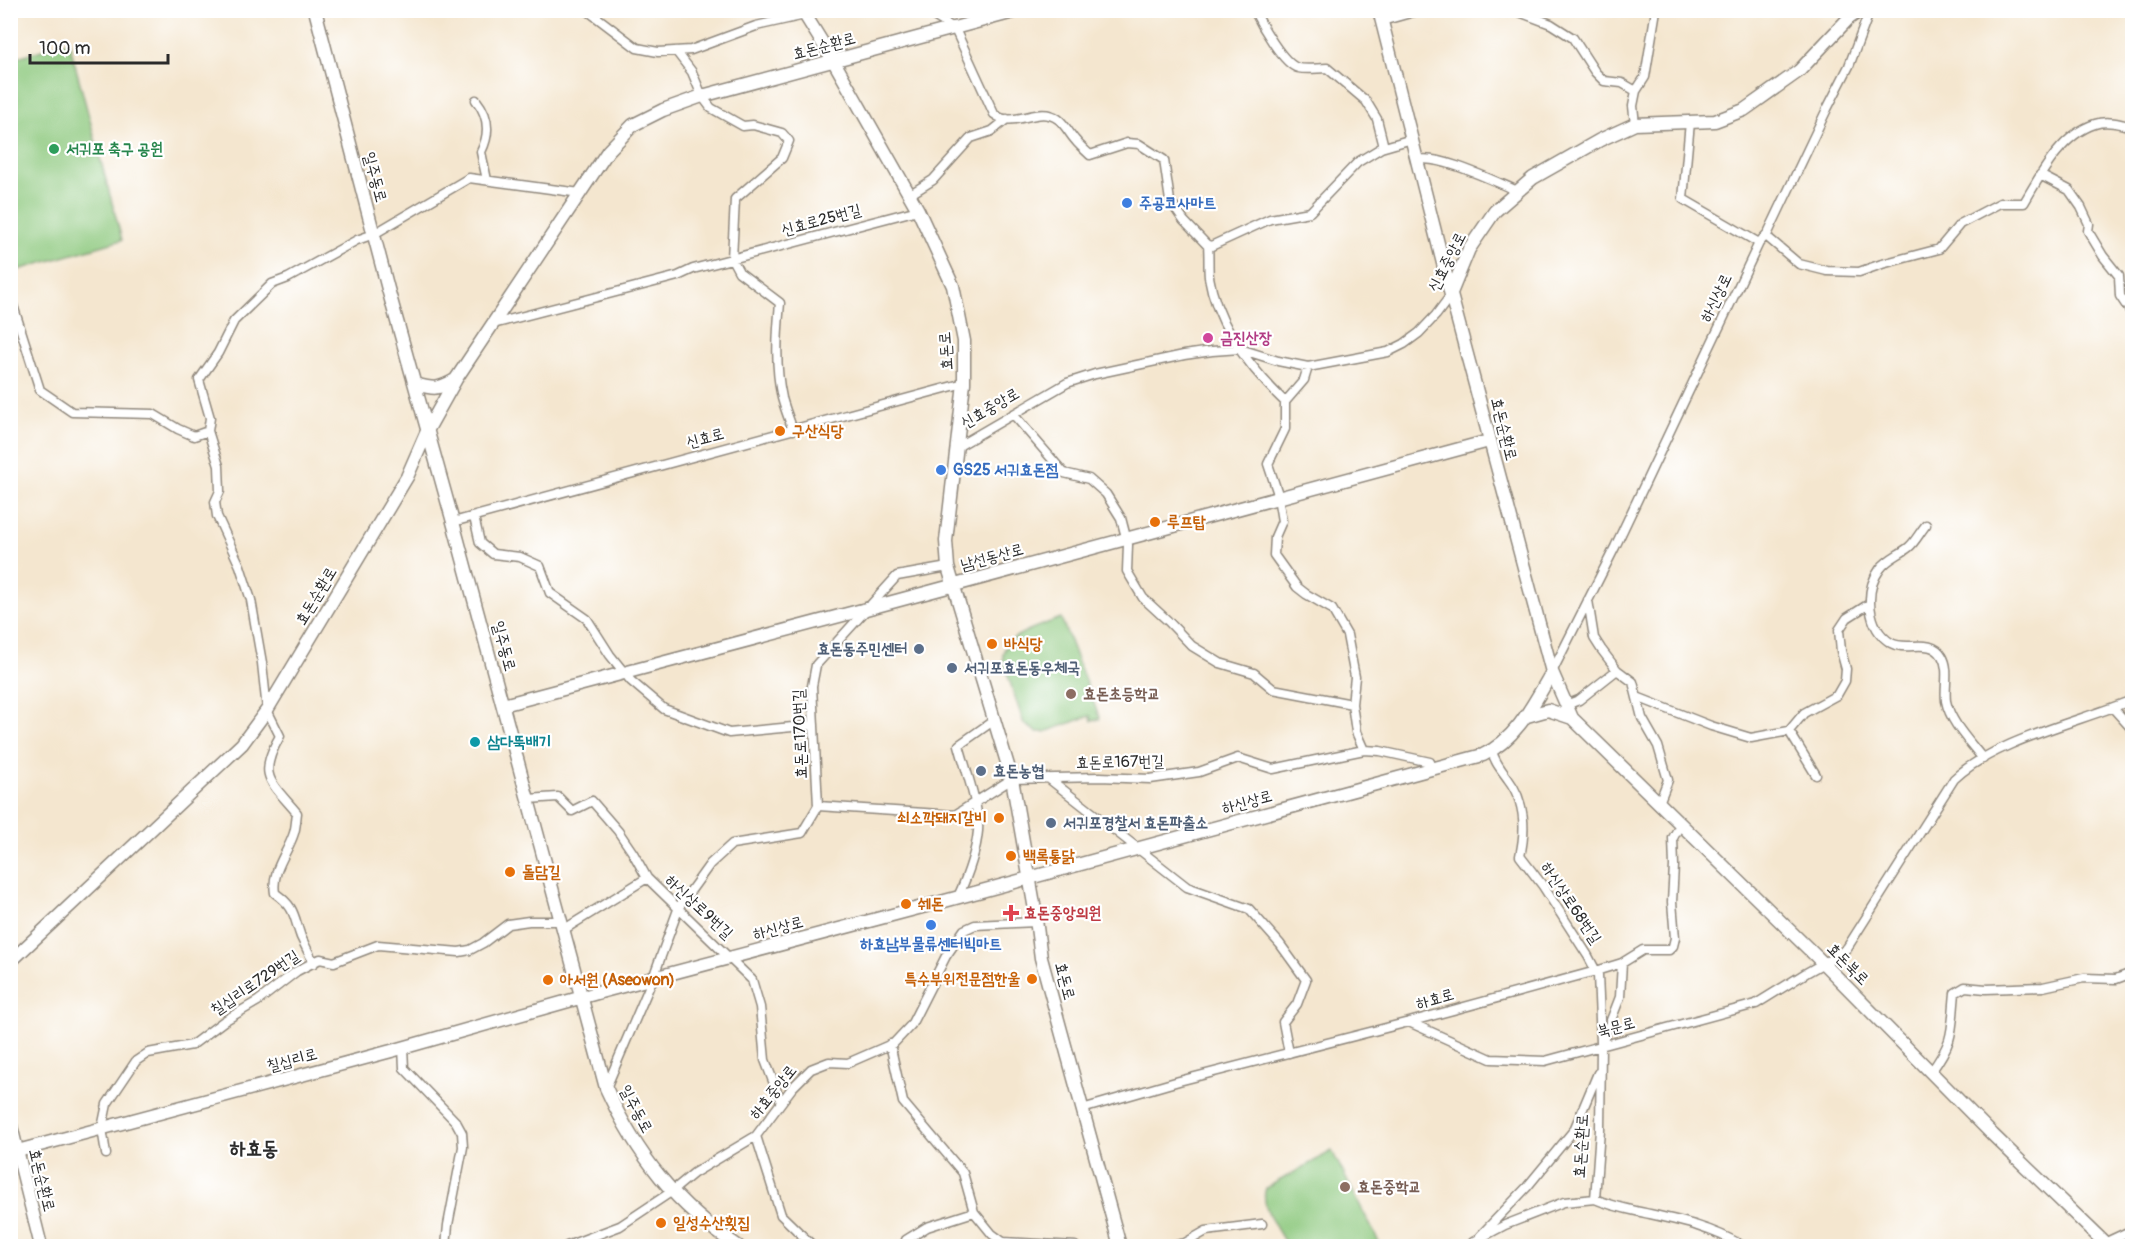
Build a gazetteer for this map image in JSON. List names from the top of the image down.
{
  "streets": {
    "street": [
      "효돈순환로",
      "일주동로",
      "신효로25번길",
      "신효중앙로",
      "하신상로",
      "효돈로",
      "신효로",
      "남선동산로",
      "효돈로170번길",
      "효돈로167번길",
      "하신상로68번길",
      "하신상로9번길",
      "효돈북로",
      "칠십리로729번길",
      "하효로",
      "북문로",
      "칠십리로",
      "하효중앙로"
    ]
  },
  "crossings": [
    ["효돈순환로", "일주동로"],
    ["효돈순환로", "신효로25번길"],
    ["효돈순환로", "신효중앙로"],
    ["효돈순환로", "하신상로"],
    ["효돈순환로", "효돈로"],
    ["효돈순환로", "남선동산로"],
    ["효돈순환로", "하신상로68번길"],
    ["효돈순환로", "효돈북로"],
    ["효돈순환로", "하효로"],
    ["효돈순환로", "북문로"],
    ["효돈순환로", "칠십리로"],
    ["일주동로", "하신상로"],
    ["일주동로", "신효로"],
    ["일주동로", "남선동산로"],
    ["일주동로", "하신상로9번길"],
    ["일주동로", "칠십리로729번길"],
    ["일주동로", "칠십리로"],
    ["일주동로", "하효중앙로"],
    ["신효로25번길", "효돈로"],
    ["신효중앙로", "효돈로"],
    ["하신상로", "효돈로"],
    ["하신상로", "효돈로167번길"],
    ["하신상로", "하신상로68번길"],
    ["하신상로", "하신상로9번길"],
    ["하신상로", "칠십리로"],
    ["효돈로", "신효로"],
    ["효돈로", "남선동산로"],
    ["효돈로", "효돈로170번길"],
    ["효돈로", "효돈로167번길"],
    ["효돈로", "하효로"],
    ["효돈로", "하효중앙로"],
    ["남선동산로", "효돈로170번길"],
    ["효돈로167번길", "하효로"],
    ["하신상로68번길", "하효로"],
    ["하신상로68번길", "북문로"],
    ["하신상로9번길", "칠십리로729번길"],
    ["효돈북로", "하효로"],
    ["효돈북로", "북문로"],
    ["칠십리로729번길", "칠십리로"],
    ["하효로", "북문로"]
  ],
  "districts": ["하효동"],
  "places": {
    "other": [
      "서귀포 축구 공원",
      "주공코사마트",
      "금진산장",
      "구산식당",
      "GS25 서귀효돈점",
      "루프탑",
      "바식당",
      "효돈동주민센터",
      "서귀포효돈동우체국",
      "효돈초등학교",
      "삼다뚝배기",
      "효돈농협",
      "쇠소깍돼지갈비",
      "서귀포경찰서 효돈파출소",
      "백록통닭",
      "돌담길",
      "쉐돈",
      "하효남부물류센터빅마트",
      "특수부위전문점한울",
      "아서원 (Aseowon)",
      "효돈중학교",
      "일성수산횟집"
    ],
    "health": ["효돈중앙의원"]
  },
  "scale_bar": "100 m"
}
